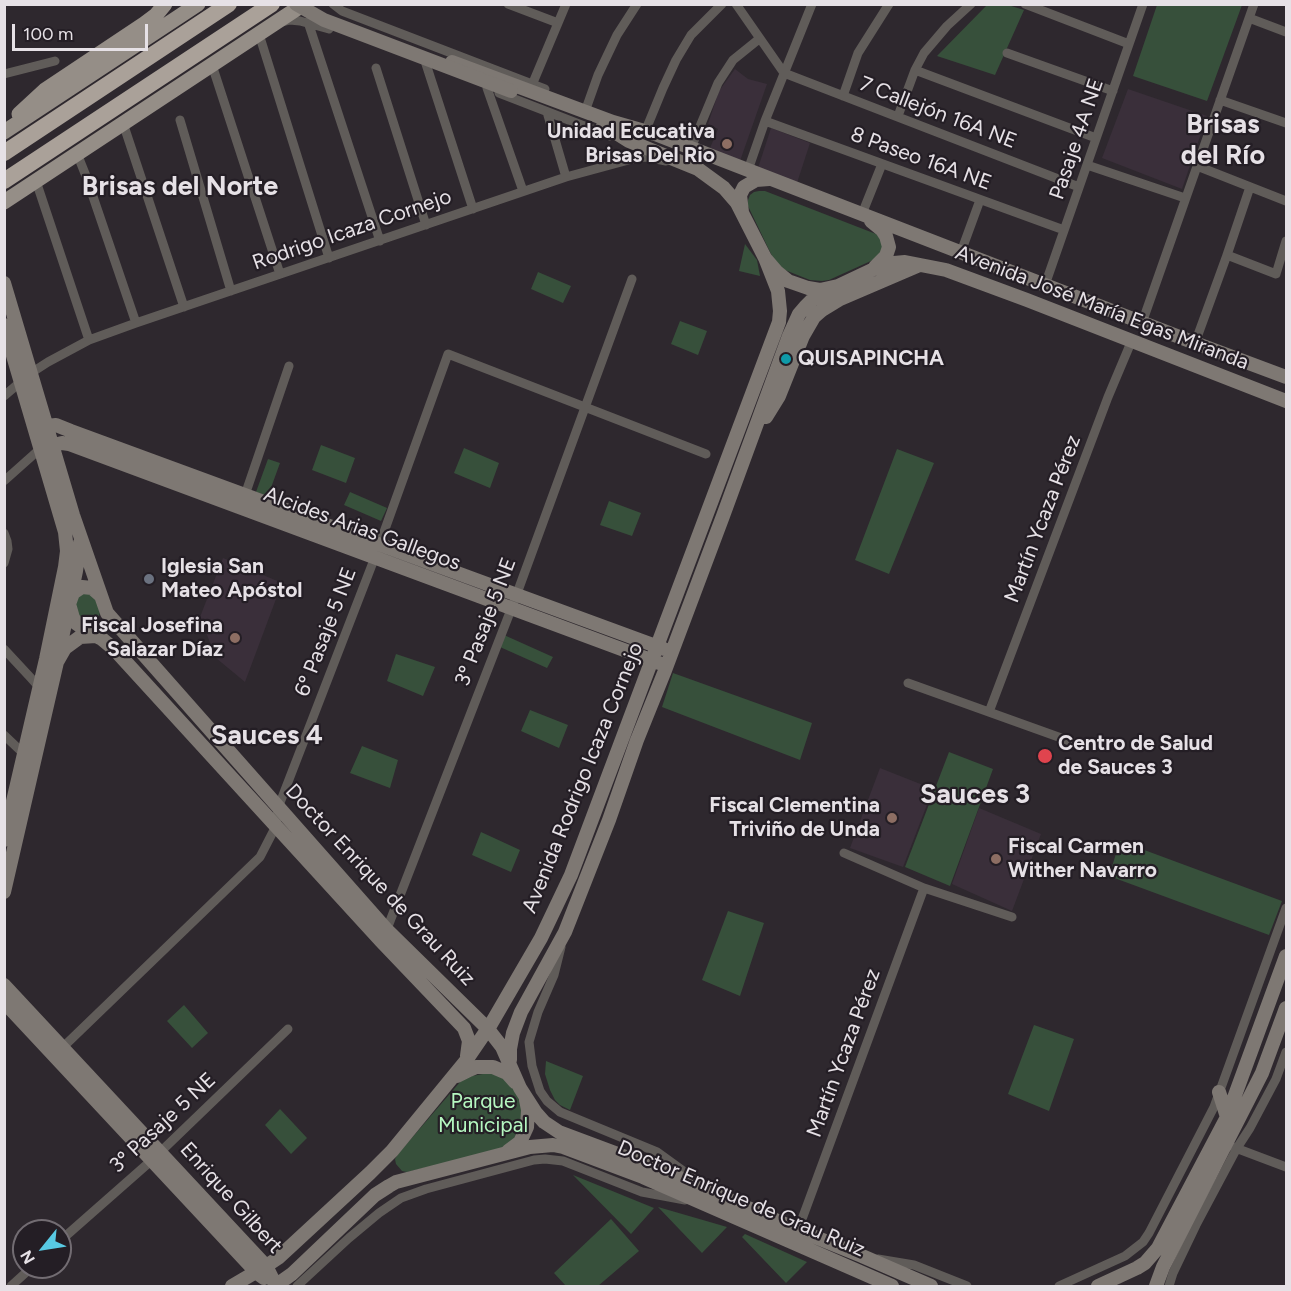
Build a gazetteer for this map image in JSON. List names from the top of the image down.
{
  "streets": {
    "street": [
      "7 Callejón 16A NE",
      "Pasaje 4A NE",
      "8 Paseo 16A NE",
      "Rodrigo Icaza Cornejo",
      "Avenida José María Egas Miranda",
      "Martín Ycaza Pérez",
      "Alcides Arias Gallegos",
      "3º Pasaje 5 NE",
      "6º Pasaje 5 NE",
      "Avenida Rodrigo Icaza Cornejo",
      "Doctor Enrique de Grau Ruiz",
      "Enrique Gilbert"
    ]
  },
  "crossings": [
    ["7 Callejón 16A NE", "Pasaje 4A NE"],
    ["Pasaje 4A NE", "8 Paseo 16A NE"],
    ["Pasaje 4A NE", "Avenida José María Egas Miranda"],
    ["Rodrigo Icaza Cornejo", "Avenida José María Egas Miranda"],
    ["Avenida José María Egas Miranda", "Martín Ycaza Pérez"],
    ["Avenida José María Egas Miranda", "Avenida Rodrigo Icaza Cornejo"],
    ["Martín Ycaza Pérez", "Doctor Enrique de Grau Ruiz"],
    ["Alcides Arias Gallegos", "3º Pasaje 5 NE"],
    ["Alcides Arias Gallegos", "6º Pasaje 5 NE"],
    ["Alcides Arias Gallegos", "Avenida Rodrigo Icaza Cornejo"],
    ["Alcides Arias Gallegos", "Doctor Enrique de Grau Ruiz"],
    ["3º Pasaje 5 NE", "6º Pasaje 5 NE"],
    ["3º Pasaje 5 NE", "Doctor Enrique de Grau Ruiz"],
    ["3º Pasaje 5 NE", "Enrique Gilbert"],
    ["6º Pasaje 5 NE", "Doctor Enrique de Grau Ruiz"],
    ["6º Pasaje 5 NE", "Enrique Gilbert"],
    ["Avenida Rodrigo Icaza Cornejo", "Doctor Enrique de Grau Ruiz"],
    ["Avenida Rodrigo Icaza Cornejo", "Enrique Gilbert"]
  ],
  "districts": [
    "Brisas del Río",
    "Brisas del Norte",
    "Sauces 4",
    "Sauces 3"
  ],
  "parks": ["Parque Municipal"],
  "places": [
    "Unidad Ecucativa Brisas Del Rio",
    "QUISAPINCHA",
    "Iglesia San Mateo Apóstol",
    "Fiscal Josefina Salazar Díaz",
    "Centro de Salud de Sauces 3",
    "Fiscal Clementina Triviño de Unda",
    "Fiscal Carmen Wither Navarro"
  ],
  "scale_bar": "100 m",
  "north": "bottom left"
}
